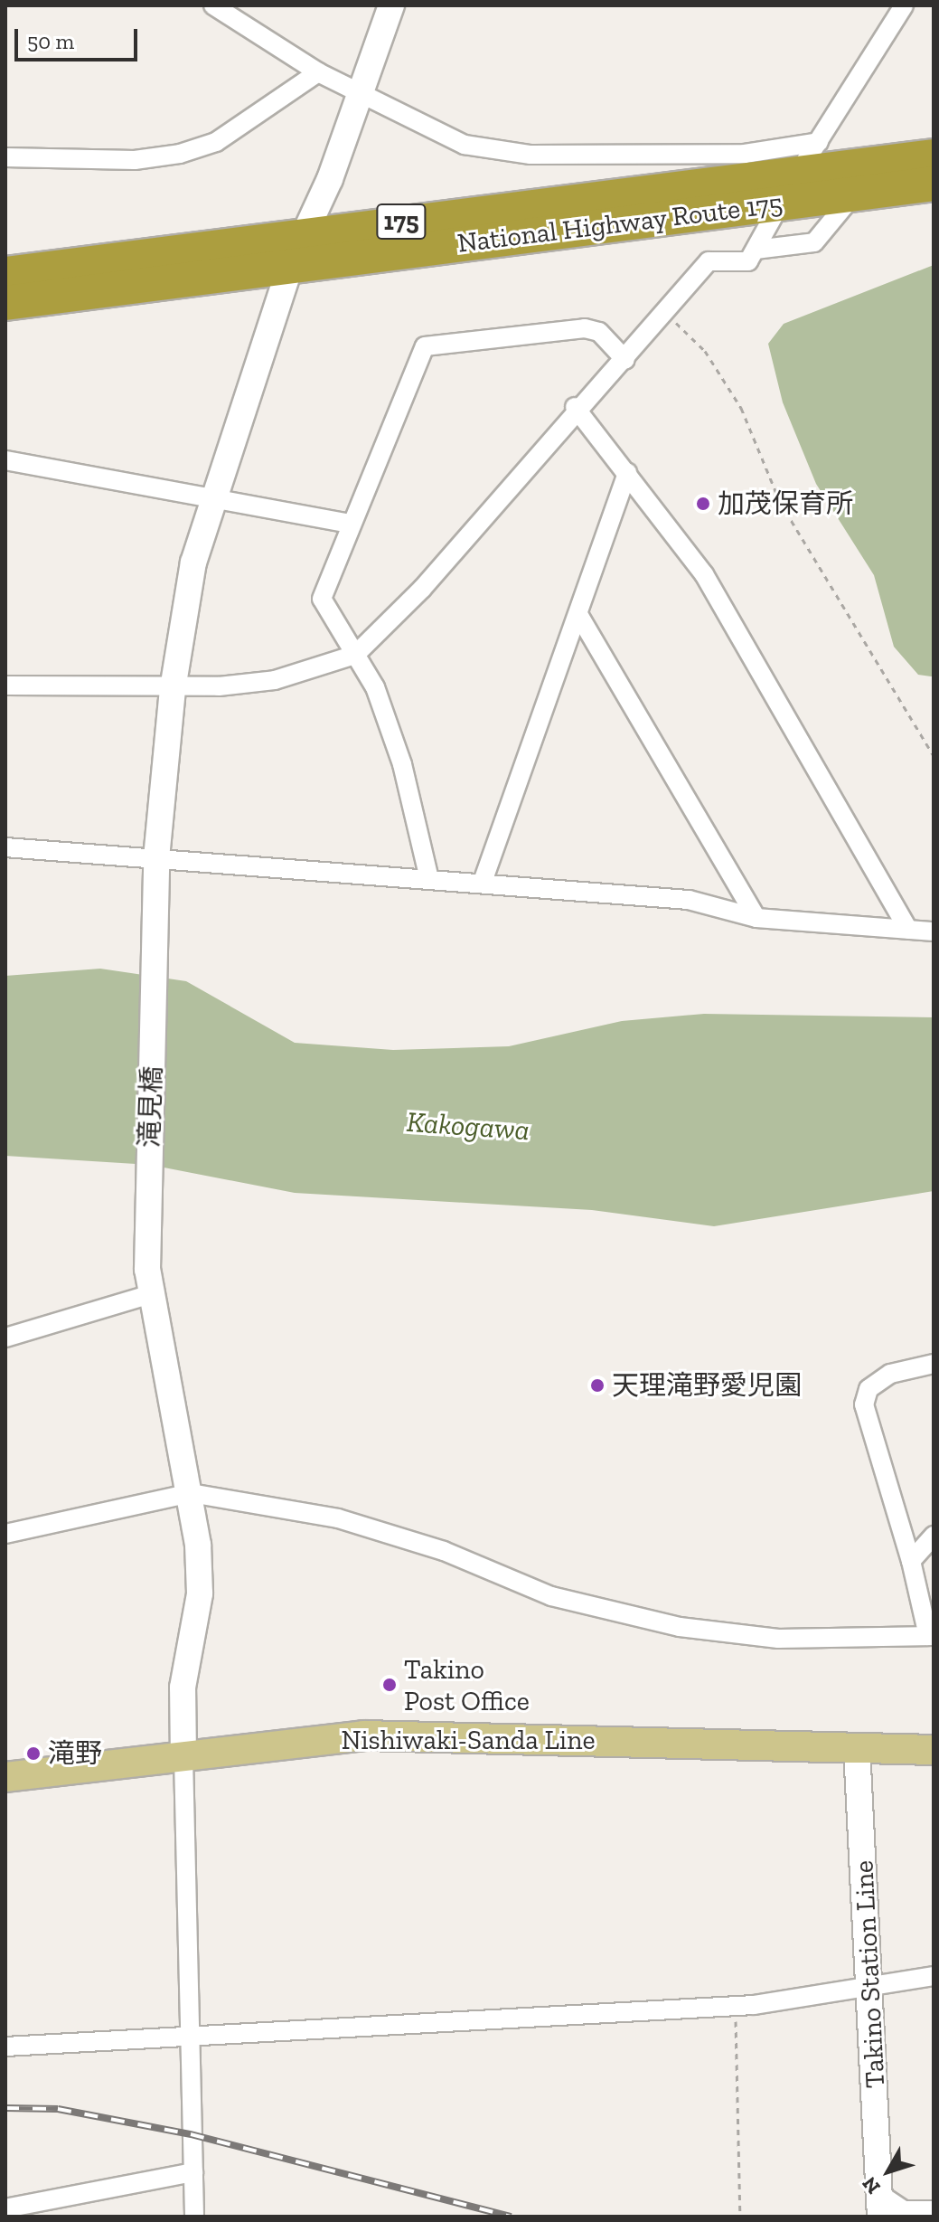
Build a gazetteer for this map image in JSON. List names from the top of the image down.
{
  "streets": {
    "highway": ["175", "National Highway Route 175"],
    "main road": ["Nishiwaki-Sanda Line"],
    "street": ["滝見橋", "Takino Station Line"]
  },
  "crossings": [
    ["National Highway Route 175", "滝見橋"],
    ["滝見橋", "Nishiwaki-Sanda Line"],
    ["Nishiwaki-Sanda Line", "Takino Station Line"]
  ],
  "water": ["Kakogawa"],
  "places": [
    "加茂保育所",
    "天理滝野愛児園",
    "Takino Post Office",
    "滝野"
  ],
  "scale_bar": "50 m",
  "north": "bottom left"
}
